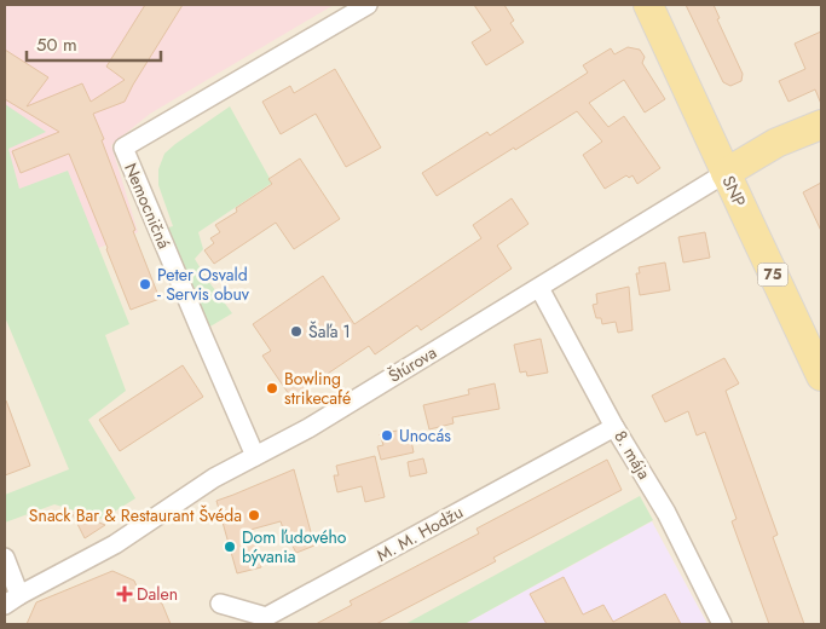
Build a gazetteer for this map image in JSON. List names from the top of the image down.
{
  "streets": {
    "main road": ["SNP", "75", "Štúrova"],
    "street": ["Nemocničná", "8. mája", "M. M. Hodžu"]
  },
  "crossings": [
    ["SNP", "Štúrova"],
    ["Nemocničná", "Štúrova"],
    ["Štúrova", "8. mája"],
    ["8. mája", "M. M. Hodžu"]
  ],
  "places": {
    "other": [
      "Peter Osvald - Servis obuv",
      "Šaľa 1",
      "Bowling strikecafé",
      "Unocás",
      "Snack Bar & Restaurant Švéda",
      "Dom ľudového bývania"
    ],
    "health": ["Dalen"]
  },
  "scale_bar": "50 m"
}
